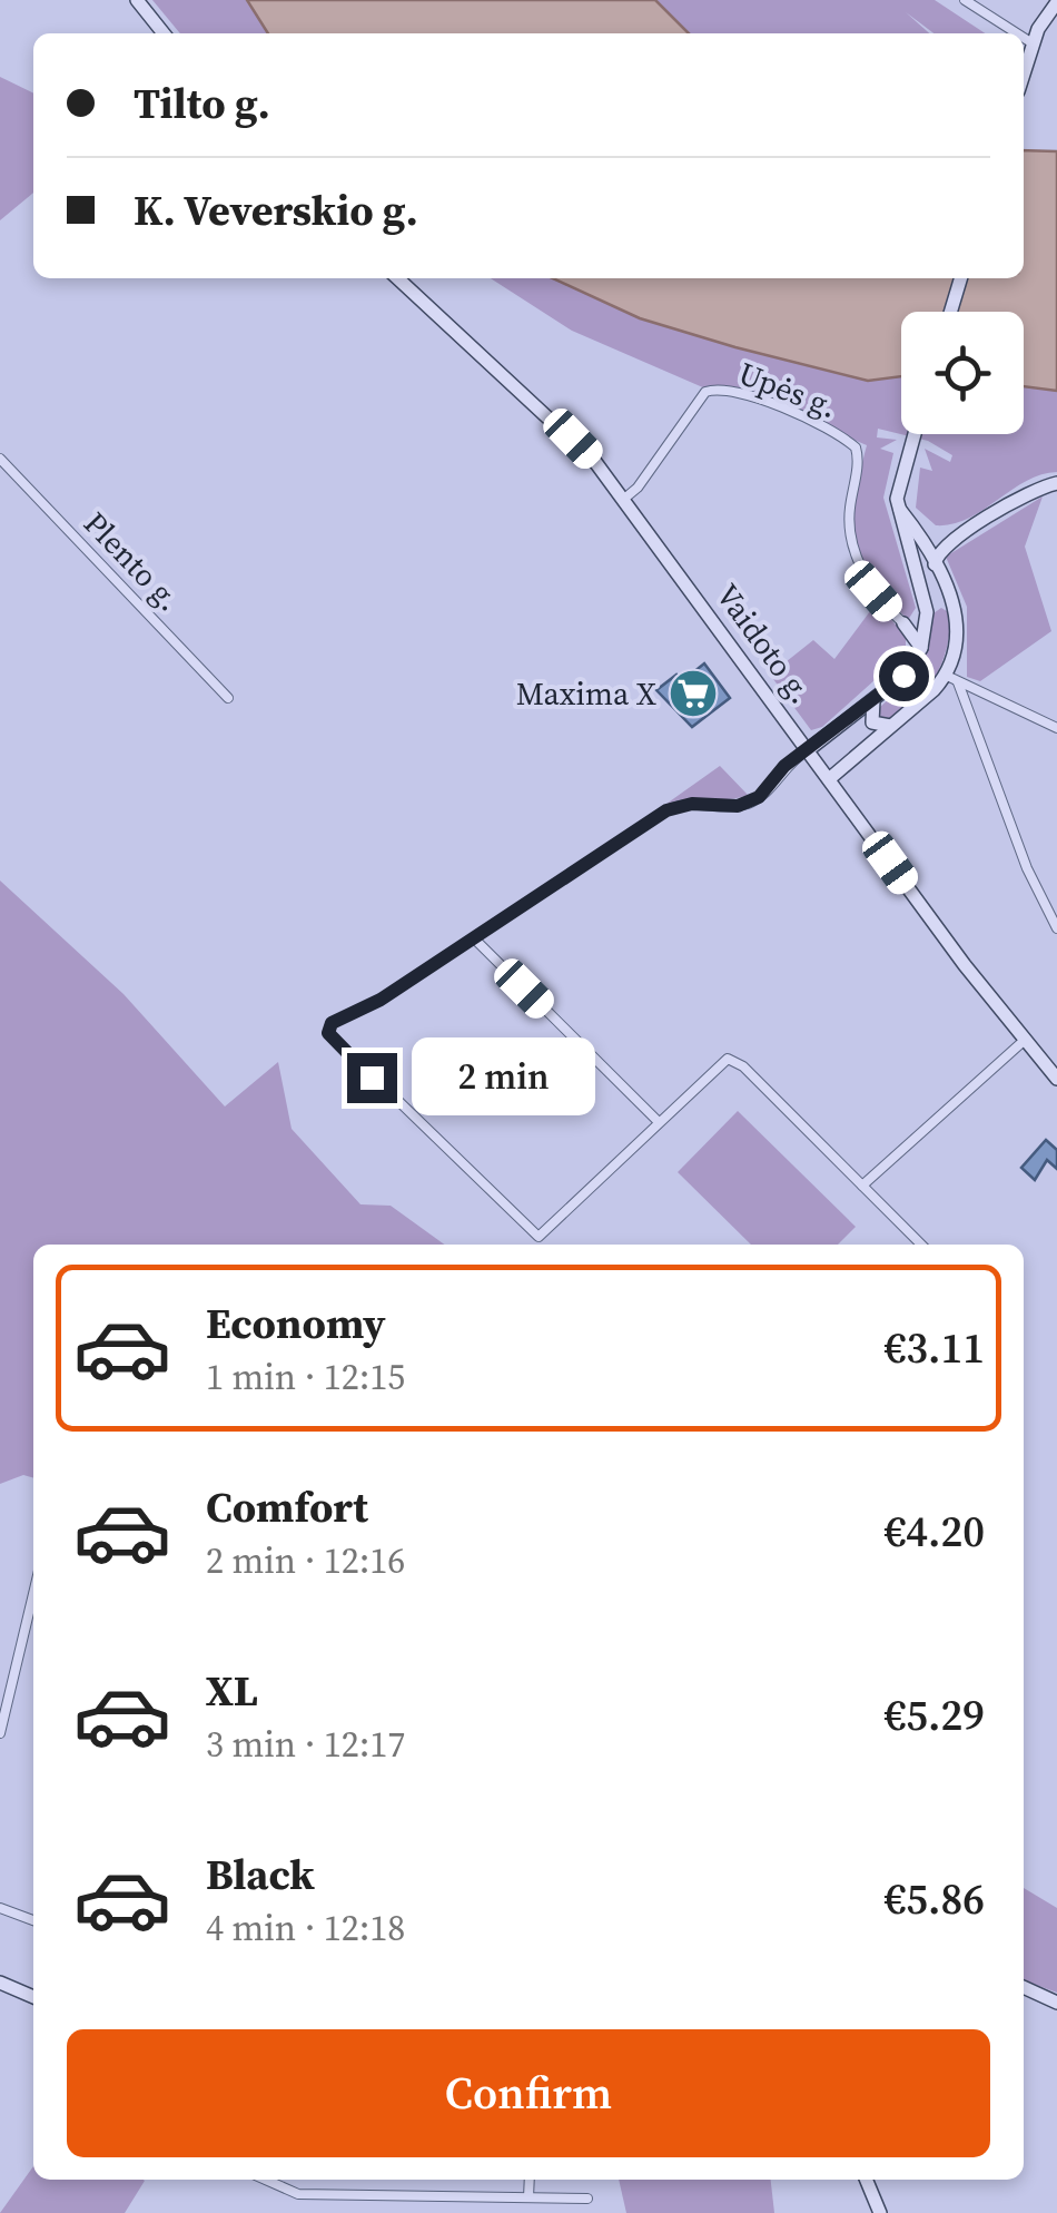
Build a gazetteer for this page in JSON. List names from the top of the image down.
{
  "streets": {
    "main road": ["Vaidoto g."],
    "street": ["Upės g.", "Plento g."]
  },
  "crossings": [
    ["Upės g.", "Vaidoto g."]
  ],
  "places": {
    "supermarket": ["Maxima X"]
  },
  "page": {
    "banner": ["Tilto g.", "K. Veverskio g."],
    "bubble": "2 min",
    "list": [
      {
        "name": "Economy",
        "note": "1 min · 12:15",
        "value": "€3.11"
      },
      {
        "name": "Comfort",
        "note": "2 min · 12:16",
        "value": "€4.20"
      },
      {
        "name": "XL",
        "note": "3 min · 12:17",
        "value": "€5.29"
      },
      {
        "name": "Black",
        "note": "4 min · 12:18",
        "value": "€5.86"
      }
    ],
    "buttons": "Confirm"
  }
}
